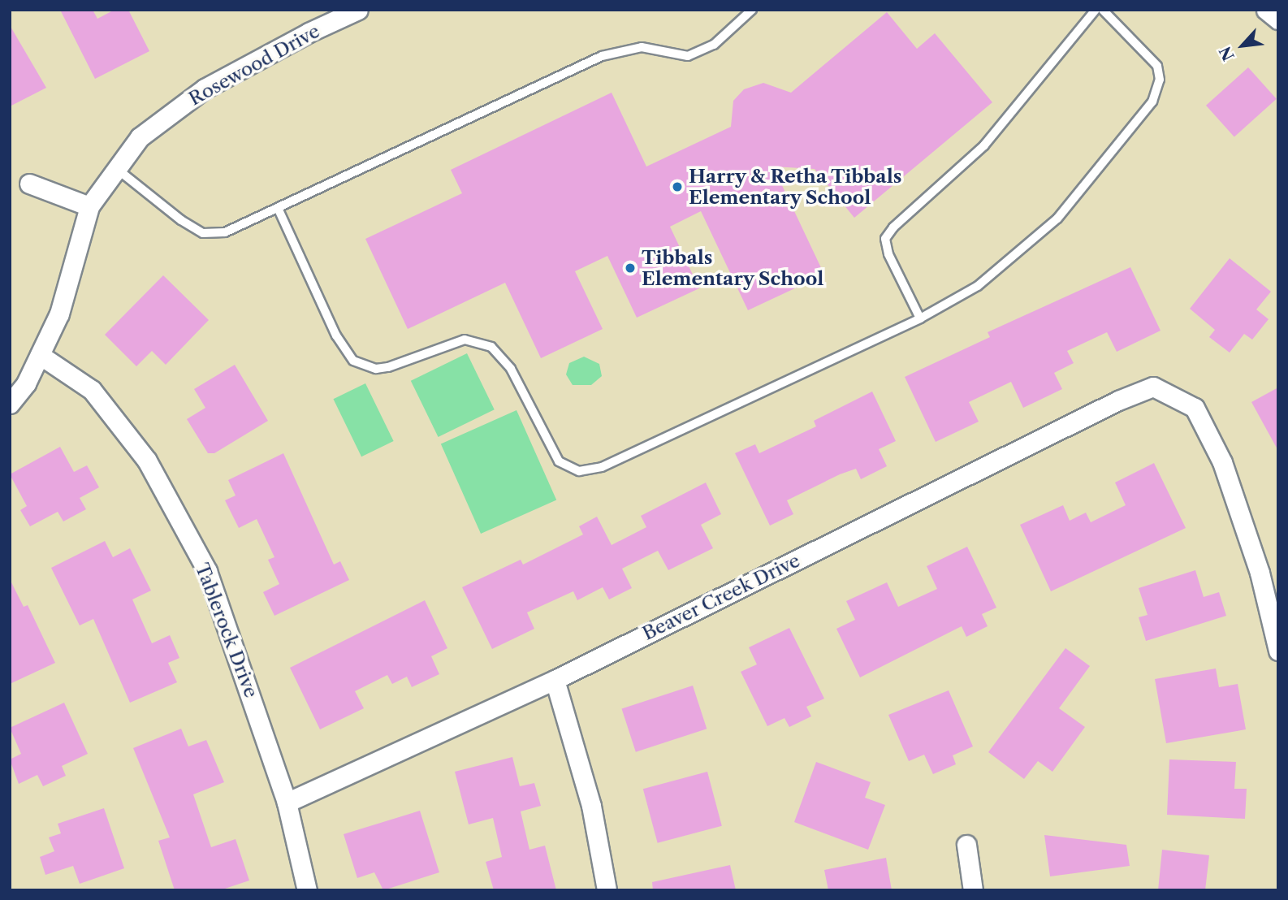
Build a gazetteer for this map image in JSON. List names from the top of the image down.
{
  "streets": {
    "street": ["Rosewood Drive", "Beaver Creek Drive", "Tablerock Drive"]
  },
  "crossings": [
    ["Rosewood Drive", "Tablerock Drive"],
    ["Beaver Creek Drive", "Tablerock Drive"]
  ],
  "places": ["Harry & Retha Tibbals Elementary School", "Tibbals Elementary School"],
  "north": "bottom left"
}
